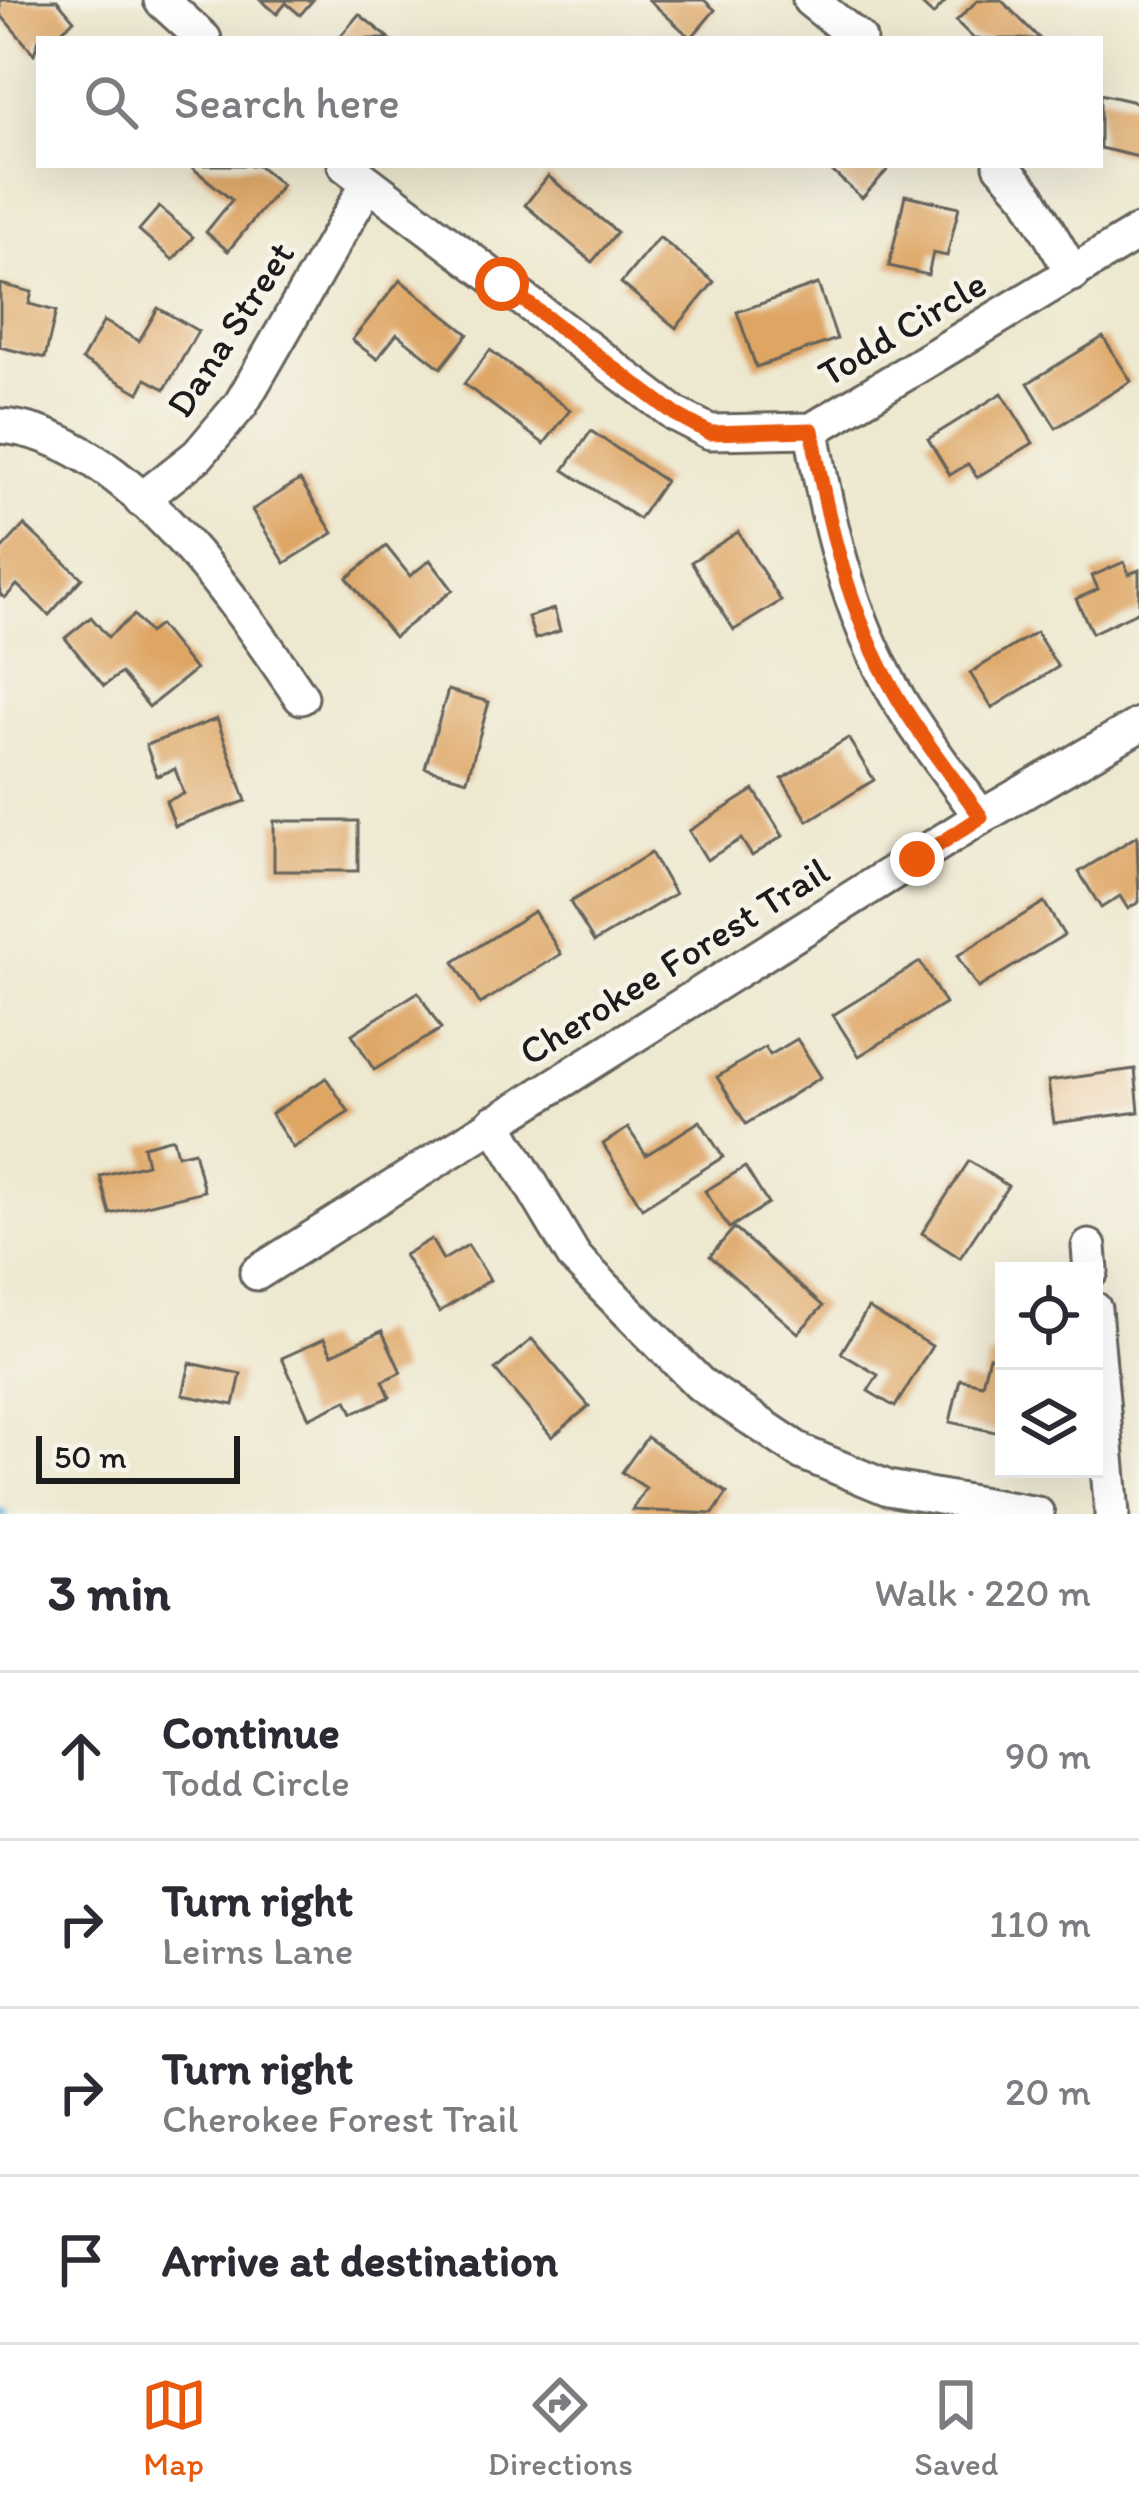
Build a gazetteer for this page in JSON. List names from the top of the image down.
{
  "streets": {
    "street": ["Todd Circle", "Dana Street", "Cherokee Forest Trail"]
  },
  "crossings": [
    ["Todd Circle", "Dana Street"]
  ],
  "scale_bar": "50 m",
  "page": {
    "search": "Search here",
    "scale": "50 m",
    "heading": ["3 min", "Walk · 220 m"],
    "list": [
      ["Continue", "Todd Circle", "90 m"],
      ["Turn right", "Leirns Lane", "110 m"],
      ["Turn right", "Cherokee Forest Trail", "20 m"],
      "Arrive at destination"
    ],
    "nav": ["Map", "Directions", "Saved"]
  }
}
